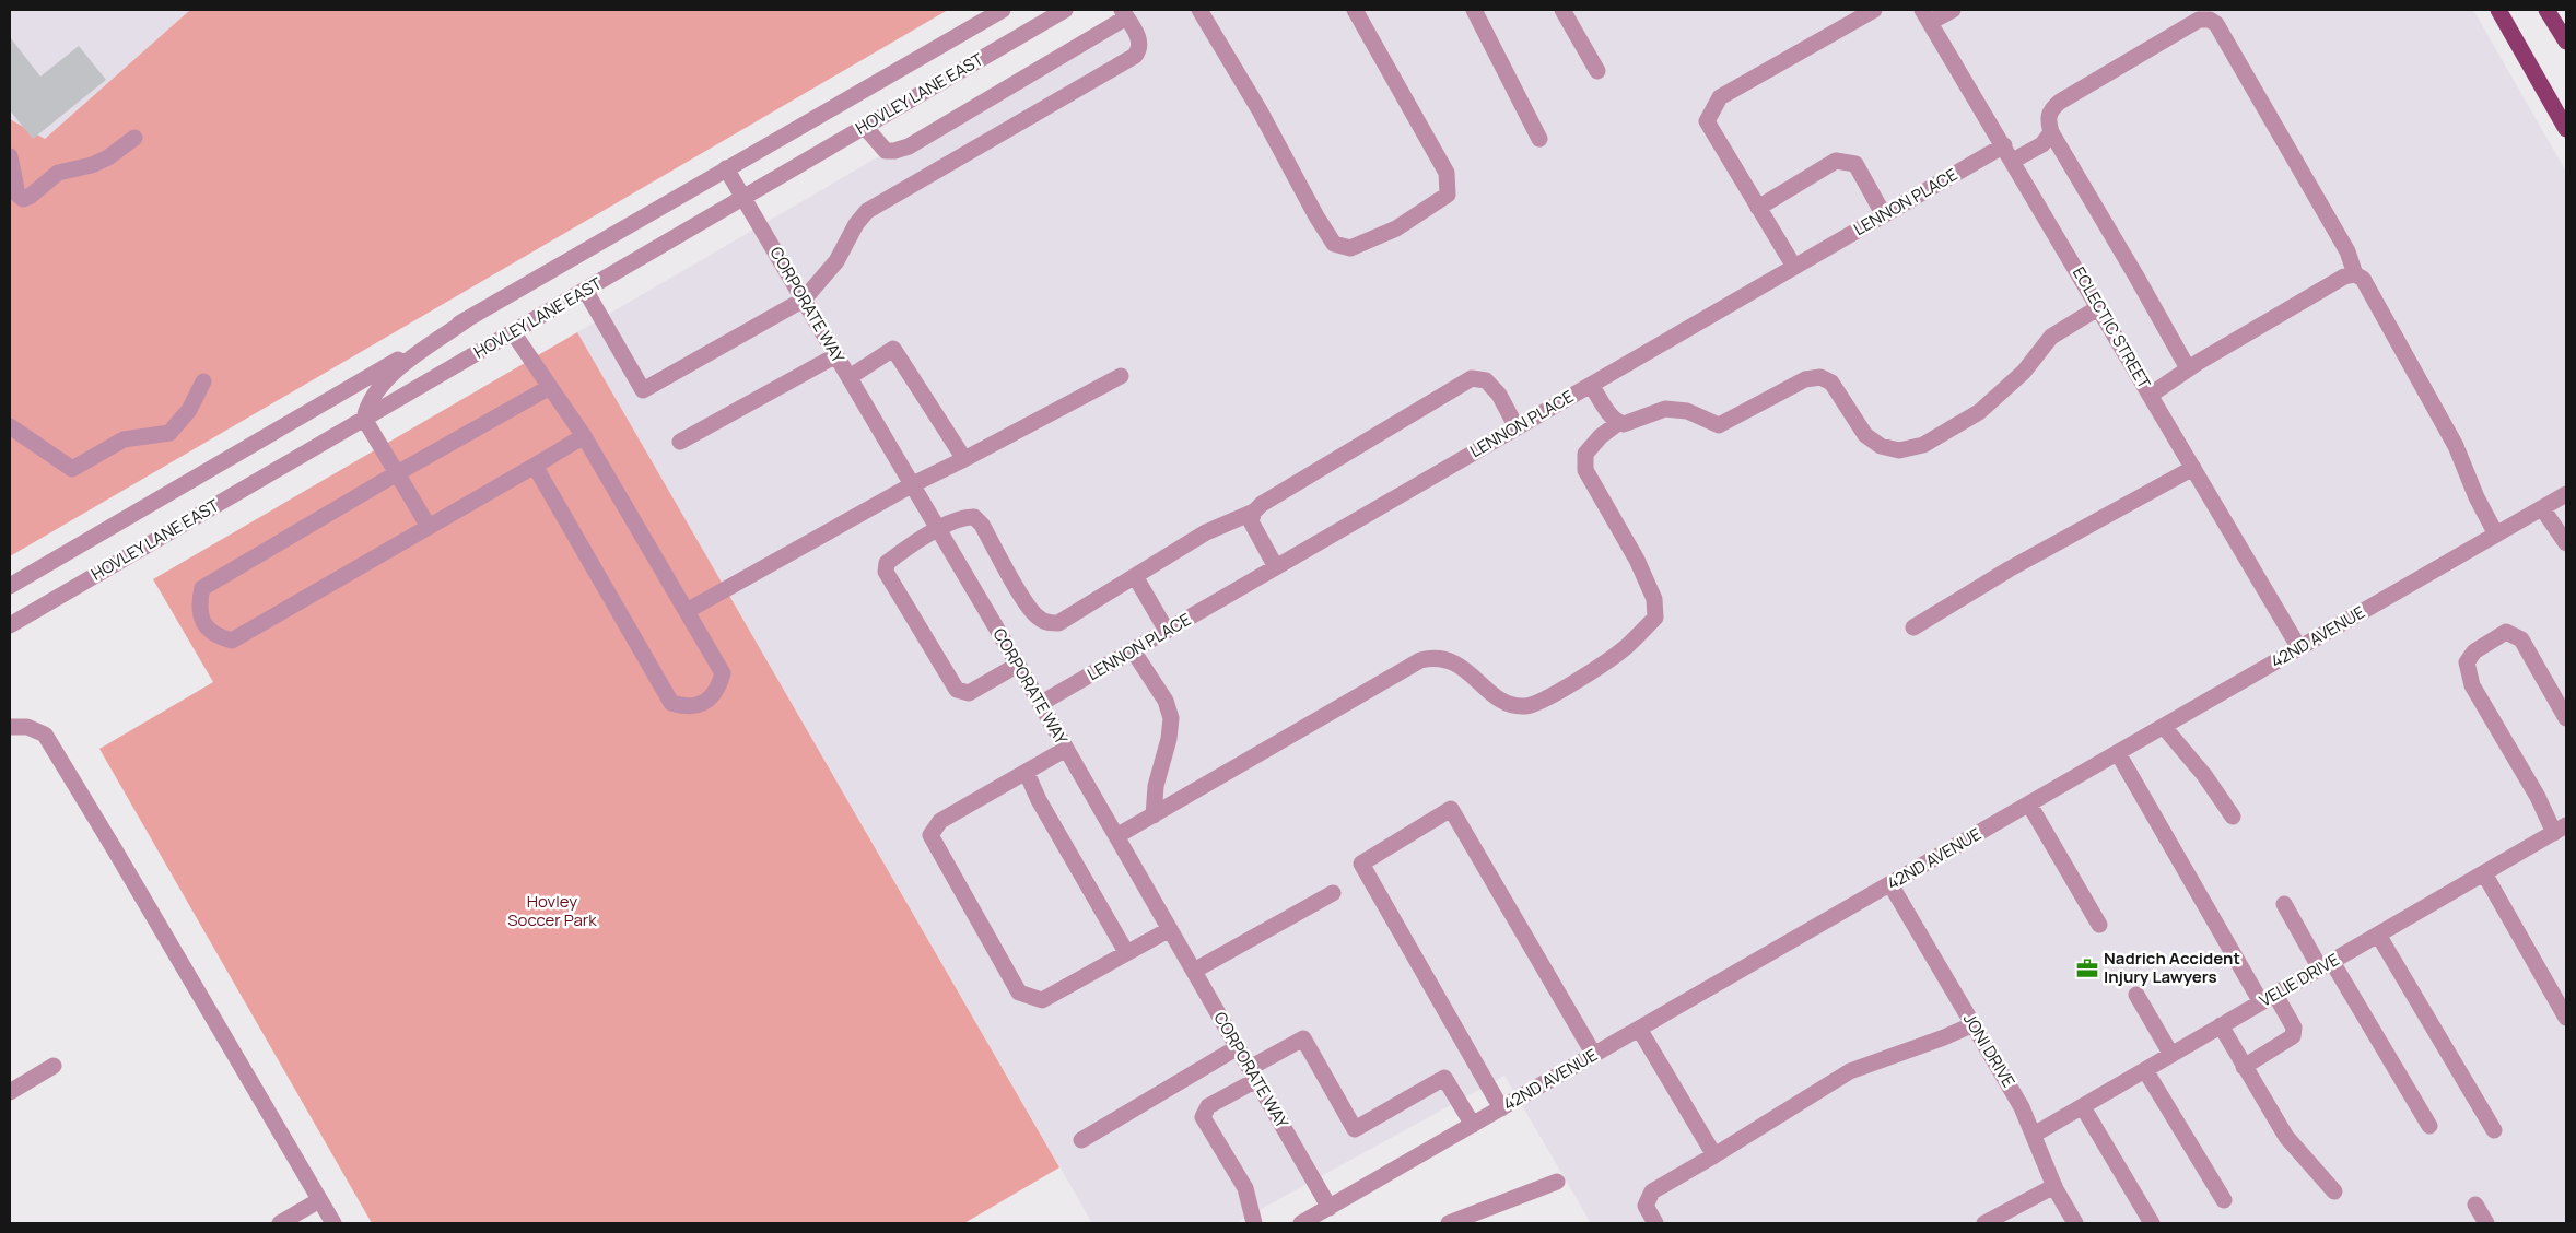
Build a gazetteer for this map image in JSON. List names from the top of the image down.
{
  "streets": {
    "street": [
      "HOVLEY LANE EAST",
      "LENNON PLACE",
      "CORPORATE WAY",
      "ECLECTIC STREET",
      "42ND AVENUE",
      "VELIE DRIVE",
      "JONI DRIVE"
    ]
  },
  "crossings": [
    ["HOVLEY LANE EAST", "CORPORATE WAY"],
    ["LENNON PLACE", "CORPORATE WAY"],
    ["LENNON PLACE", "ECLECTIC STREET"],
    ["CORPORATE WAY", "42ND AVENUE"],
    ["ECLECTIC STREET", "42ND AVENUE"],
    ["42ND AVENUE", "JONI DRIVE"],
    ["VELIE DRIVE", "JONI DRIVE"]
  ],
  "parks": ["Hovley Soccer Park"],
  "places": {
    "office": ["Nadrich Accident Injury Lawyers"]
  }
}
